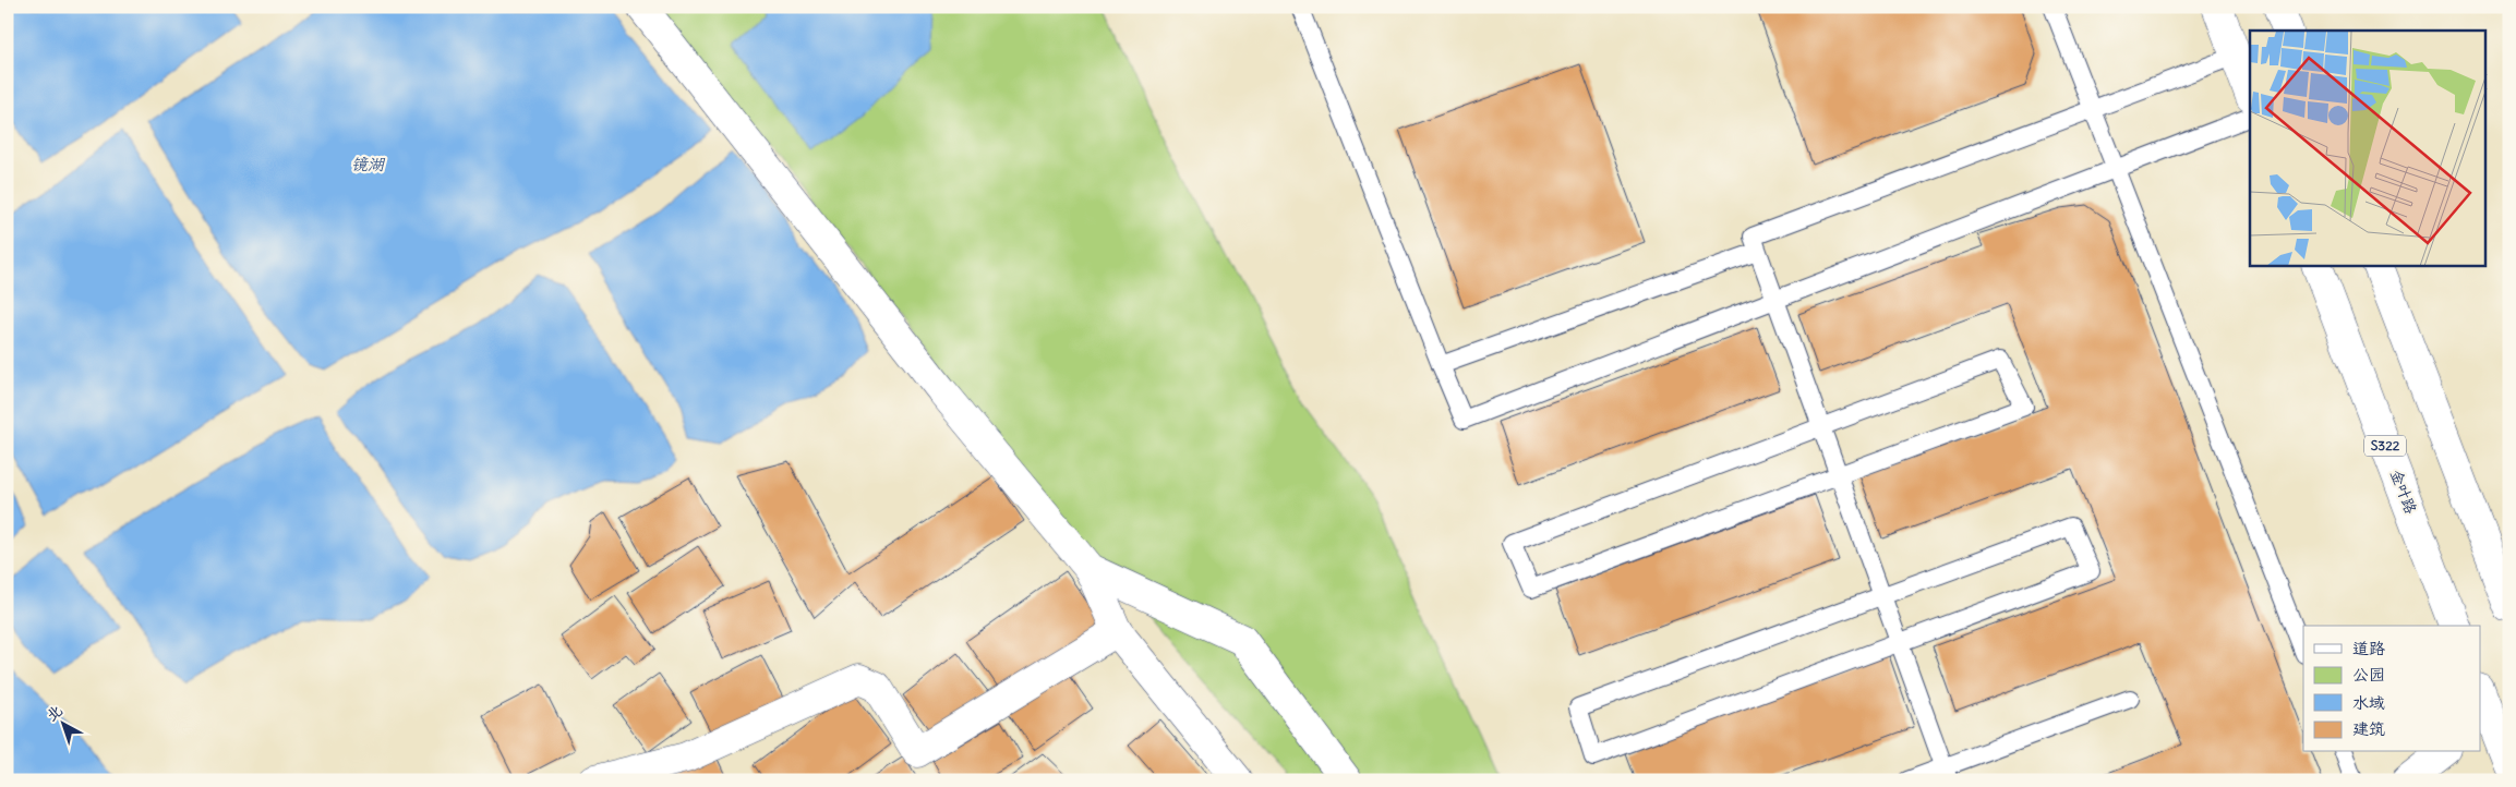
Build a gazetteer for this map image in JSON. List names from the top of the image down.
{
  "streets": {
    "street": ["S322", "金叶路"]
  },
  "water": ["镜湖"],
  "legend": [
    "道路",
    "公园",
    "水域",
    "建筑"
  ],
  "north": "top left"
}
